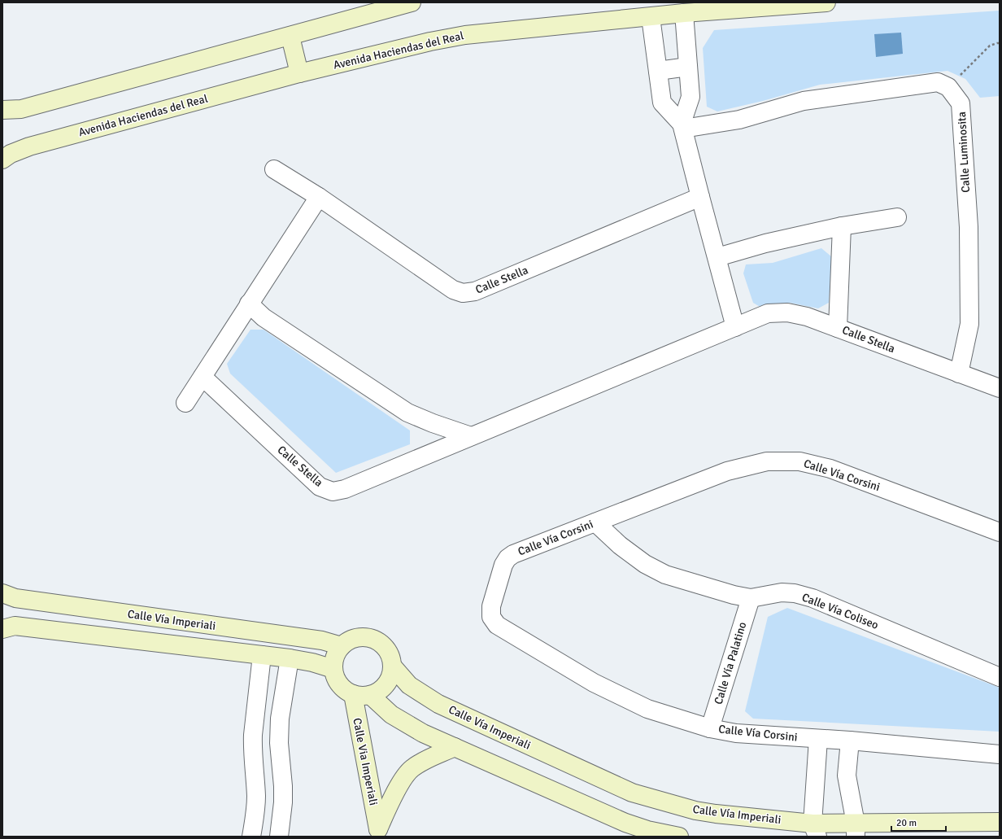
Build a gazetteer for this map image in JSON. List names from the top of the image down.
{
  "streets": {
    "street": [
      "Avenida Haciendas del Real",
      "Calle Luminosita",
      "Calle Stella",
      "Calle Vía Corsini",
      "Calle Vía Coliseo",
      "Calle Vía Imperiali",
      "Calle Vía Palatino",
      "Calle Via Imperiali"
    ]
  },
  "crossings": [
    ["Calle Luminosita", "Calle Stella"],
    ["Calle Vía Corsini", "Calle Vía Coliseo"],
    ["Calle Vía Corsini", "Calle Vía Palatino"],
    ["Calle Vía Coliseo", "Calle Vía Palatino"],
    ["Calle Vía Imperiali", "Calle Via Imperiali"]
  ],
  "scale_bar": "20 m"
}
